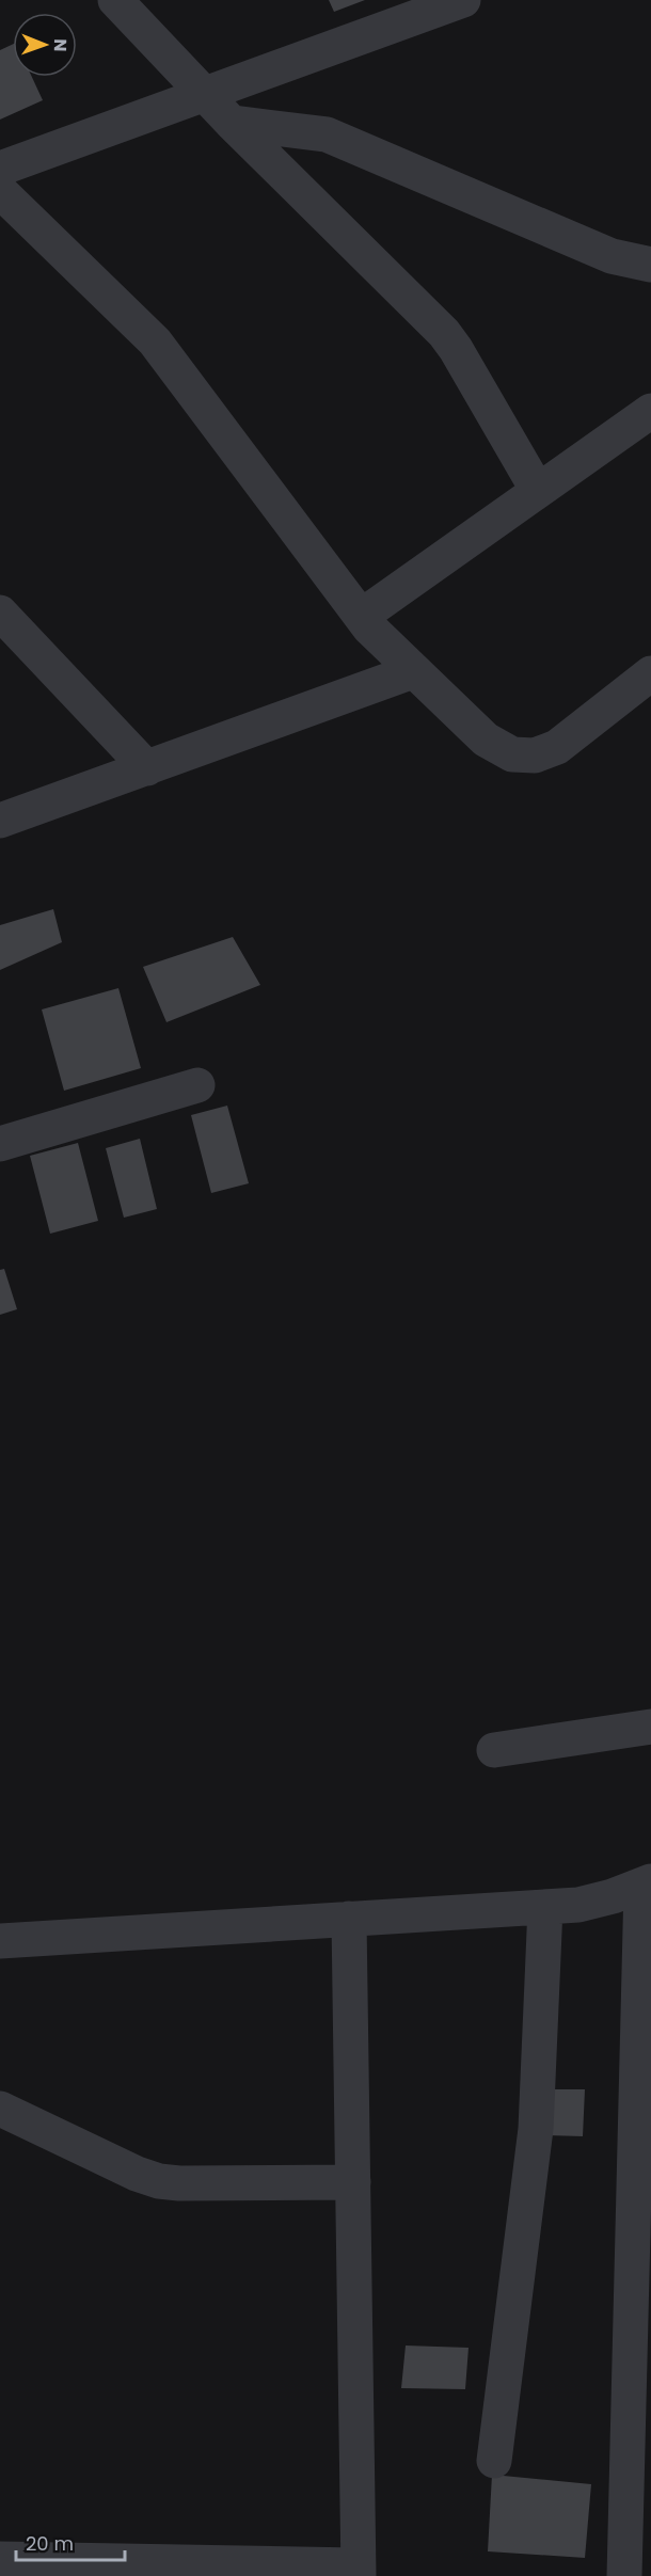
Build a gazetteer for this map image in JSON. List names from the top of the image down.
{
  "scale_bar": "20 m",
  "north": "right"
}
